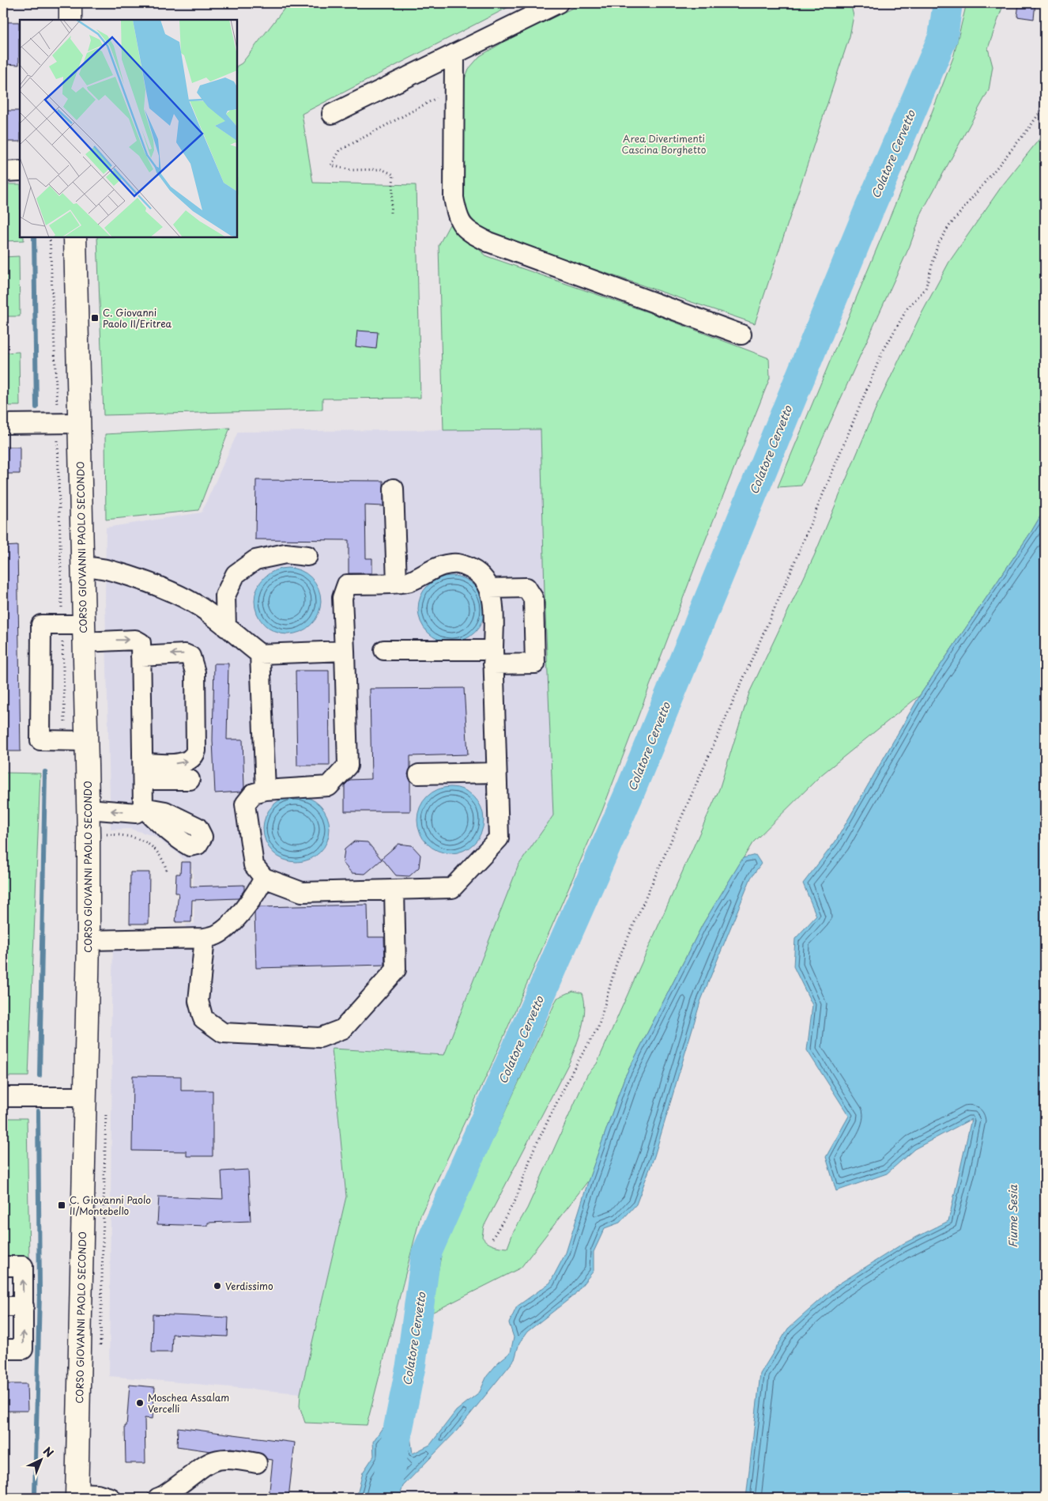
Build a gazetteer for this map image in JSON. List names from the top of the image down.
{
  "streets": {
    "main road": ["CORSO GIOVANNI PAOLO SECONDO"]
  },
  "water": ["Colatore Cervetto", "Fiume Sesia"],
  "parks": ["Area Divertimenti Cascina Borghetto"],
  "places": {
    "transit": ["C. Giovanni Paolo II/Eritrea", "C. Giovanni Paolo II/Montebello"],
    "other": ["Verdissimo", "Moschea Assalam Vercelli"]
  },
  "north": "top right"
}
